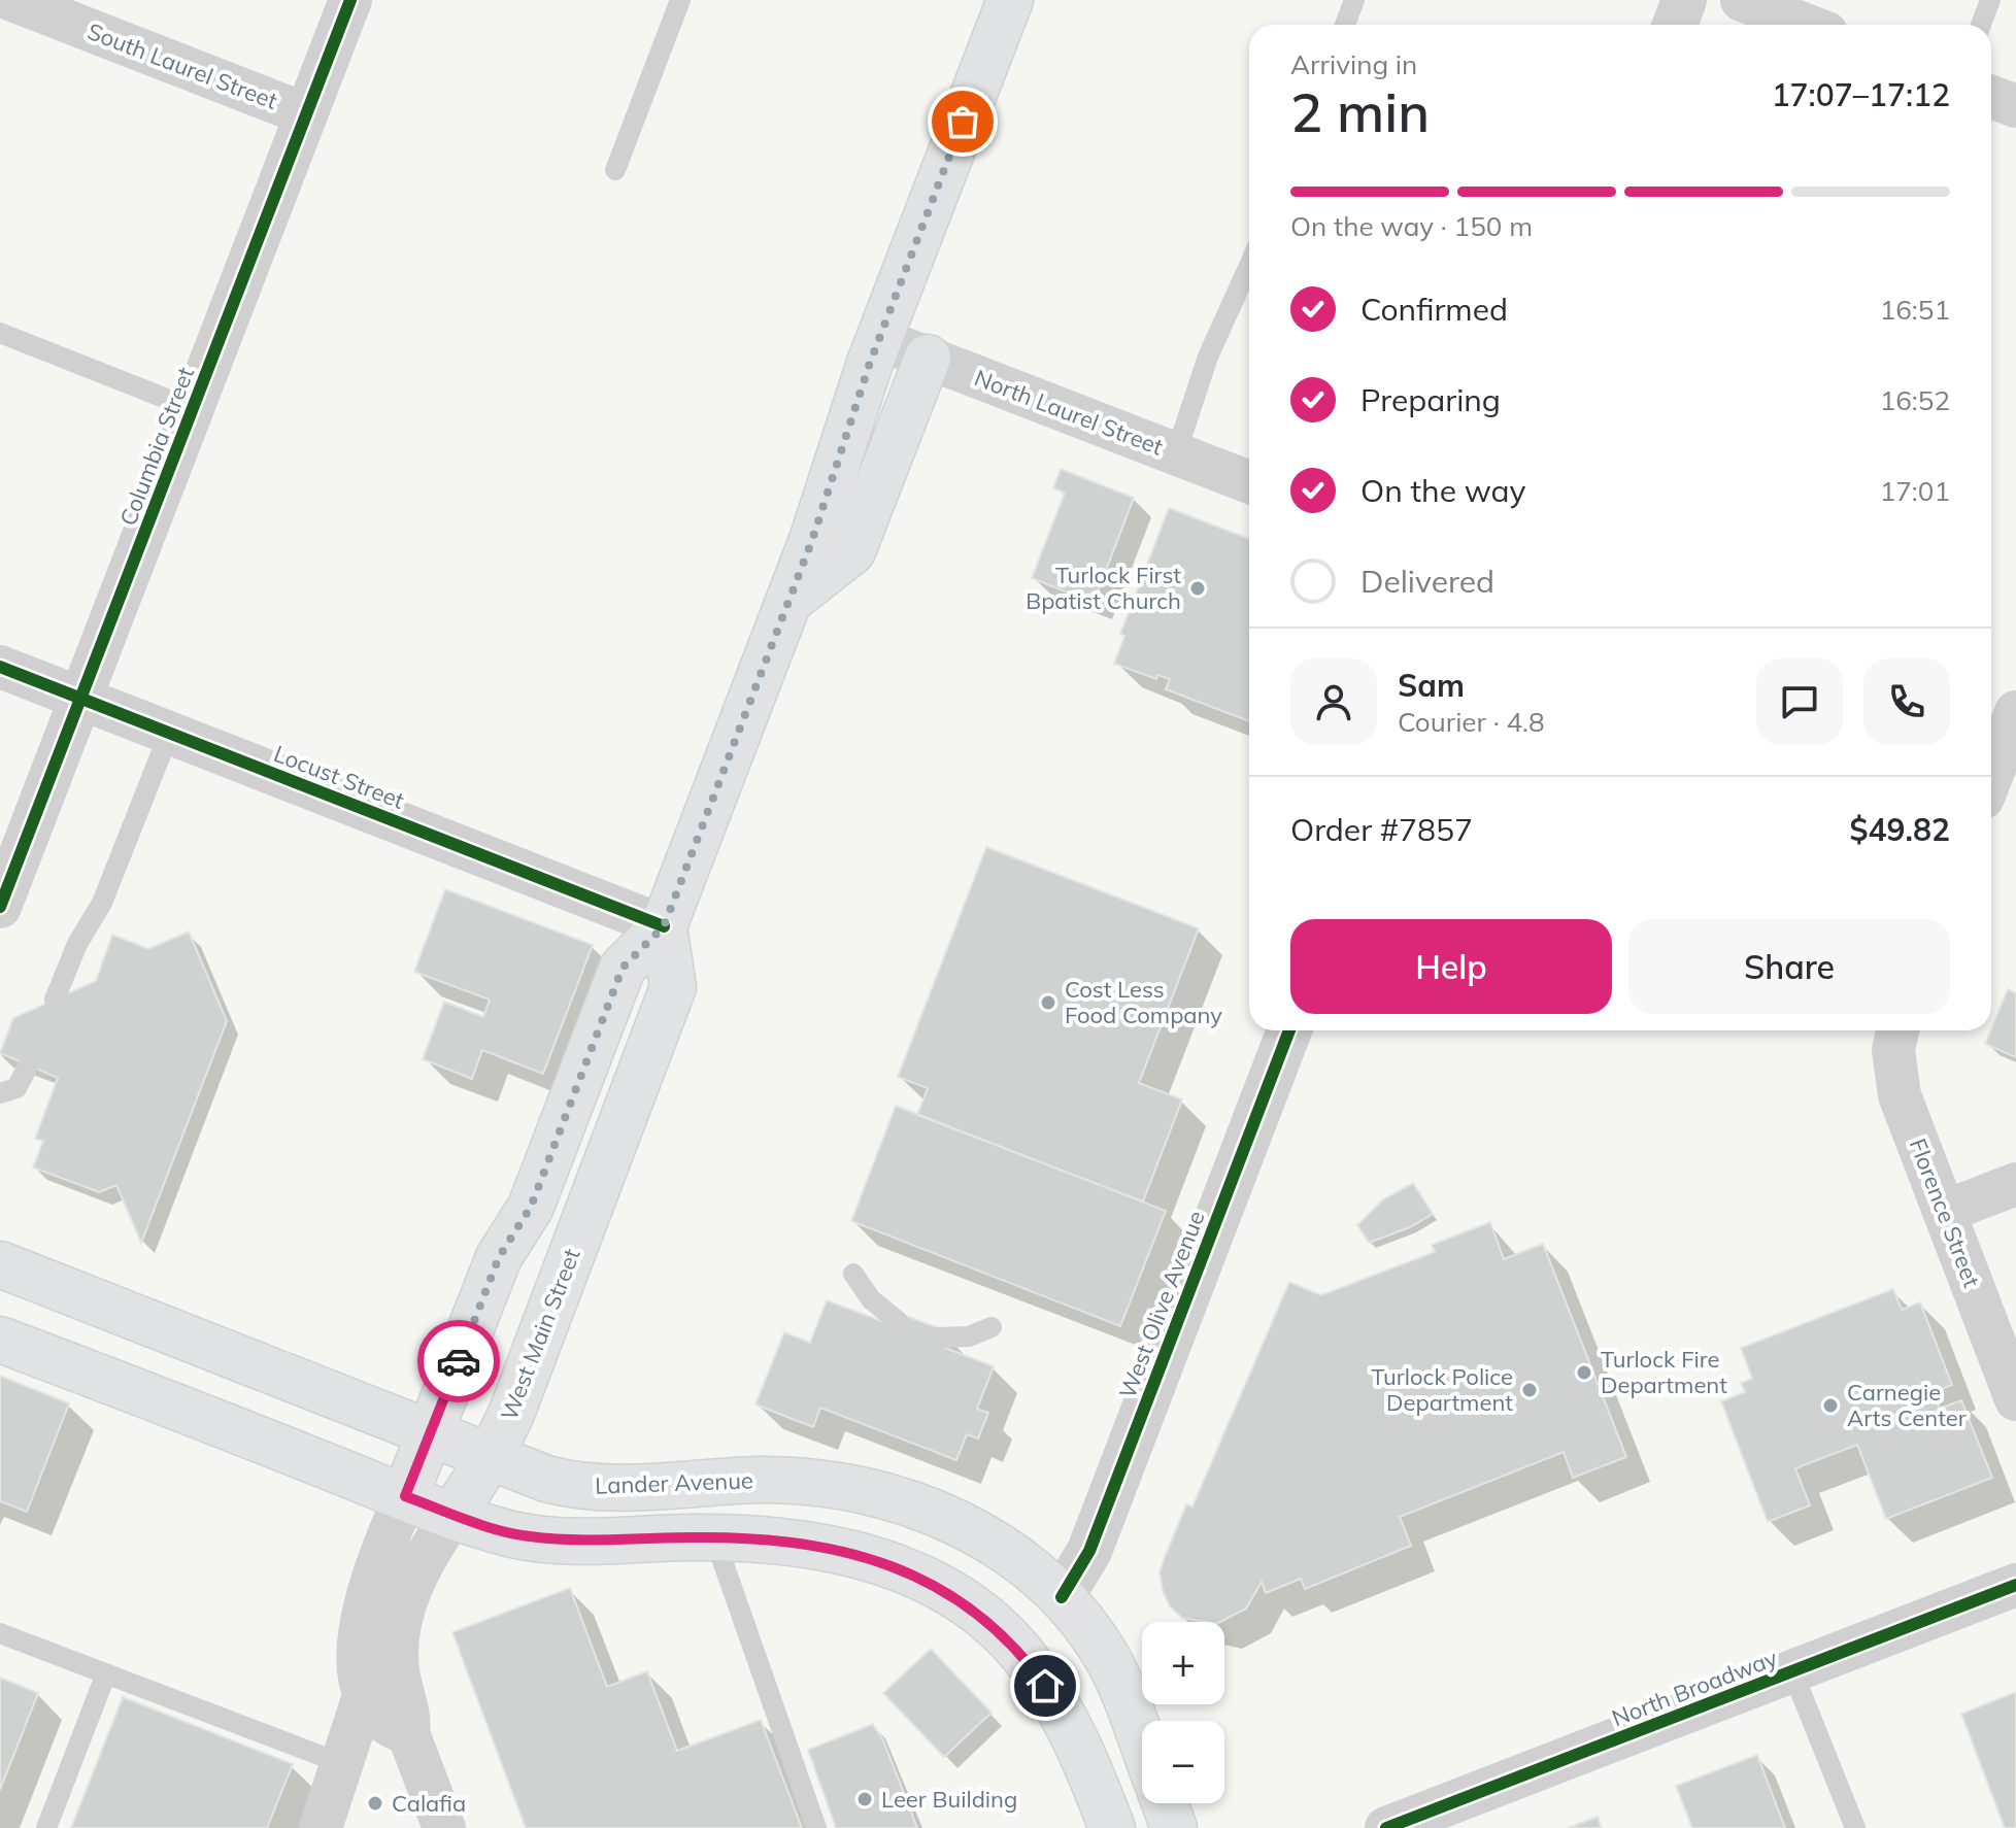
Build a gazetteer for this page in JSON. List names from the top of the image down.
{
  "streets": {
    "main road": ["West Main Street", "Lander Avenue"],
    "street": [
      "South Laurel Street",
      "North Laurel Street",
      "Columbia Street",
      "Locust Street",
      "Florence Street",
      "West Olive Avenue",
      "North Broadway"
    ]
  },
  "crossings": [
    ["South Laurel Street", "Columbia Street"],
    ["North Laurel Street", "West Main Street"],
    ["Columbia Street", "Locust Street"],
    ["Locust Street", "West Main Street"],
    ["West Olive Avenue", "Lander Avenue"],
    ["West Main Street", "Lander Avenue"]
  ],
  "places": [
    "Turlock First Bpatist Church",
    "Cost Less Food Company",
    "Turlock Fire Department",
    "Turlock Police Department",
    "Carnegie Arts Center",
    "Leer Building",
    "Calafia"
  ],
  "page": {
    "heading": ["2 min", "Arriving in", "17:07–17:12"],
    "panel": [
      "Sam",
      "Courier · 4.8",
      "Order #7857",
      "$49.82"
    ],
    "bar": "On the way · 150 m",
    "list": [
      ["Confirmed", "16:51"],
      ["Preparing", "16:52"],
      ["On the way", "17:01"],
      "Delivered"
    ],
    "buttons": ["Help", "Share"],
    "map_buttons": ["+", "−"]
  }
}
